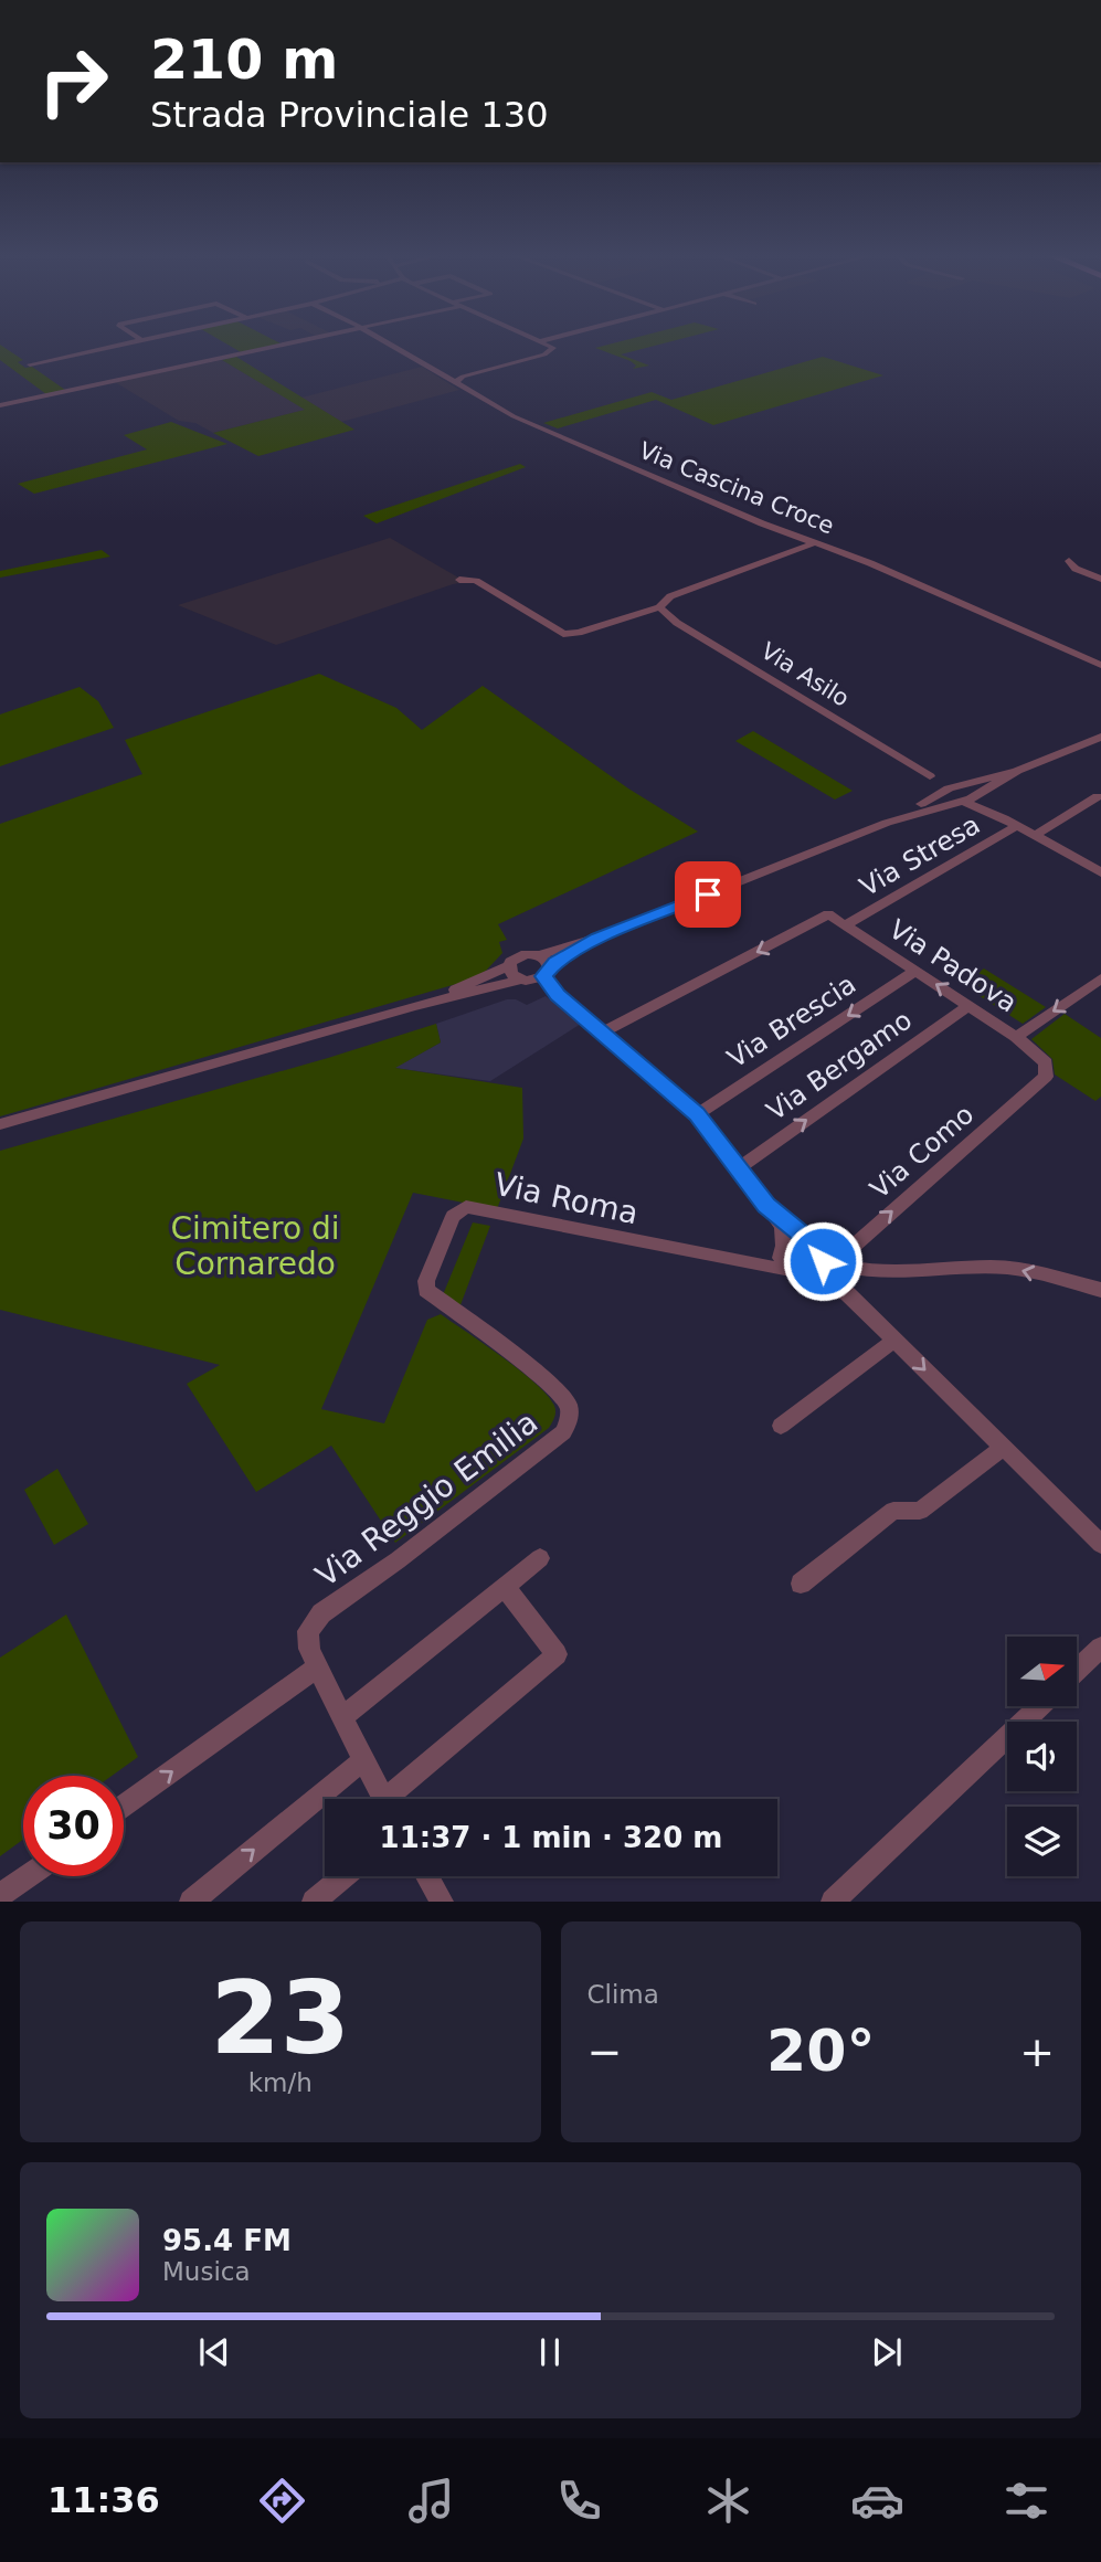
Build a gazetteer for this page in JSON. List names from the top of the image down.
{
  "streets": {
    "street": [
      "Via Cascina Croce",
      "Via Asilo",
      "Via Stresa",
      "Via Padova",
      "Via Brescia",
      "Via Bergamo",
      "Via Como",
      "Via Roma",
      "Via Reggio Emilia"
    ]
  },
  "crossings": [
    ["Via Stresa", "Via Padova"],
    ["Via Padova", "Via Brescia"],
    ["Via Padova", "Via Bergamo"],
    ["Via Padova", "Via Como"],
    ["Via Como", "Via Roma"],
    ["Via Roma", "Via Reggio Emilia"]
  ],
  "one_way": ["Via Brescia", "Via Bergamo", "Via Como"],
  "parks": ["Cimitero di Cornaredo"],
  "north": "right",
  "page": {
    "turn": ["210 m", "Strada Provinciale 130"],
    "limit": "30",
    "trip": "11:37 · 1 min · 320 m",
    "tile": [
      ["23", "km/h"],
      "Clima"
    ],
    "heat": ["−", "20°", "+"],
    "song": ["95.4 FM", "Musica"],
    "tabs": "11:36"
  }
}
